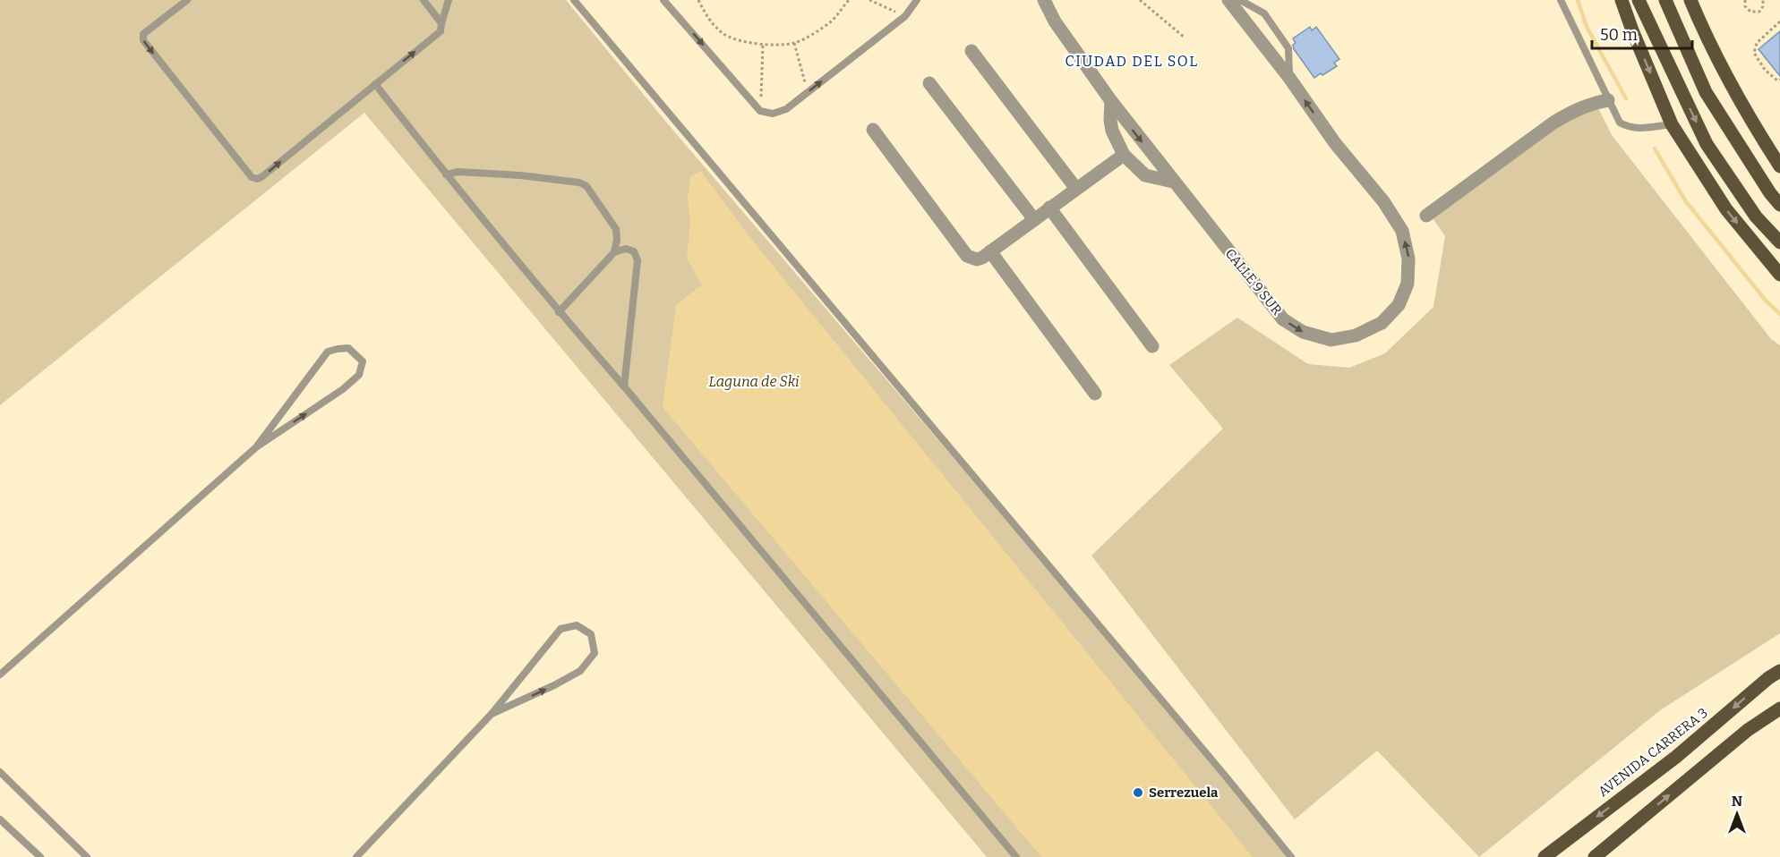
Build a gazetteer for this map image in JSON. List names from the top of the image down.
{
  "streets": {
    "main road": ["AVENIDA CARRERA 3"],
    "street": ["CALLE 9 SUR"]
  },
  "districts": ["CIUDAD DEL SOL"],
  "water": ["Laguna de Ski"],
  "places": ["Serrezuela"],
  "scale_bar": "50 m",
  "north": "top"
}
